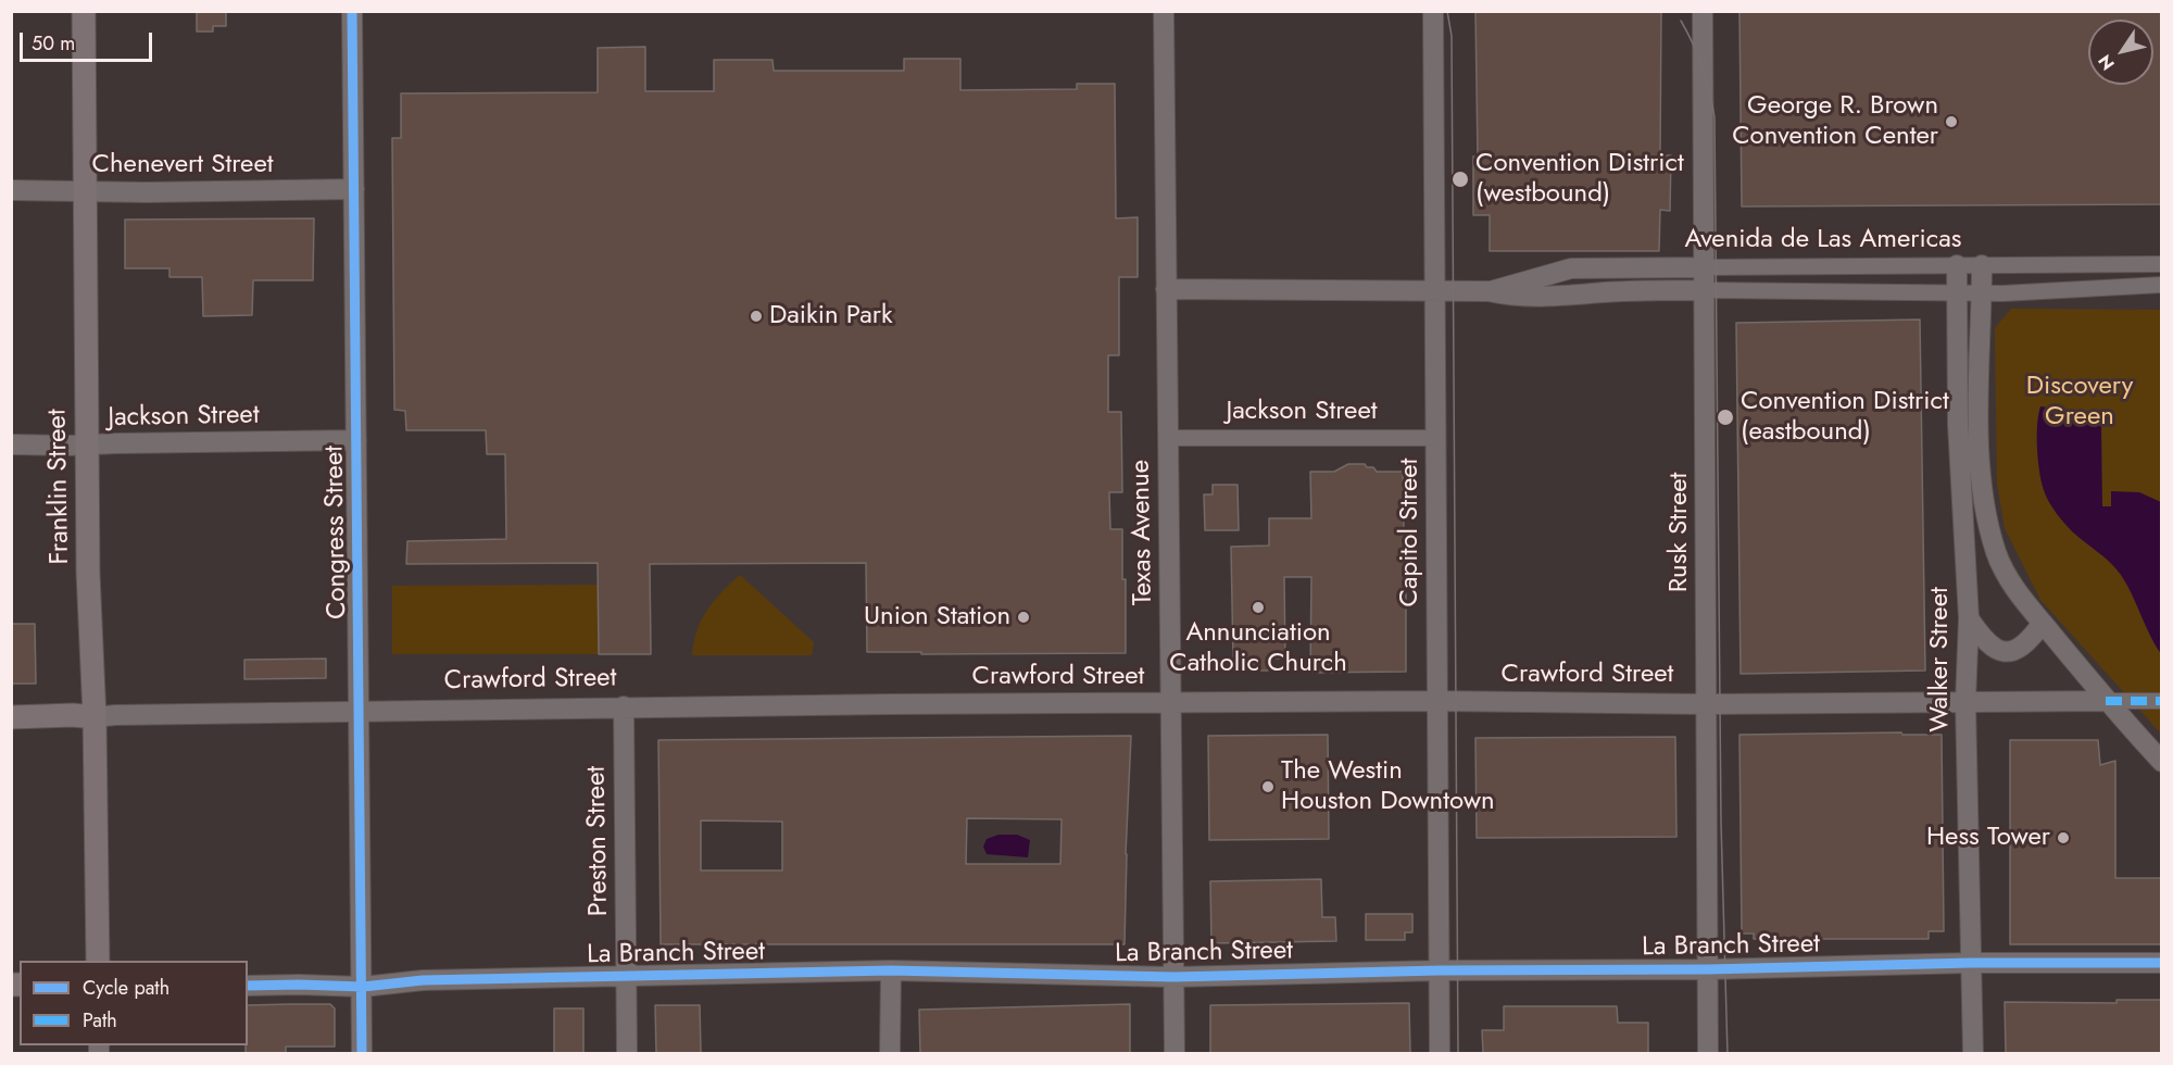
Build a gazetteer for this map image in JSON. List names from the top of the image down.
{
  "streets": {
    "main road": ["Franklin Street", "Crawford Street"],
    "street": [
      "Chenevert Street",
      "Avenida de Las Americas",
      "Jackson Street",
      "Congress Street",
      "Texas Avenue",
      "Capitol Street",
      "Rusk Street",
      "Walker Street",
      "Preston Street",
      "La Branch Street"
    ]
  },
  "crossings": [
    ["Chenevert Street", "Franklin Street"],
    ["Chenevert Street", "Congress Street"],
    ["Avenida de Las Americas", "Texas Avenue"],
    ["Avenida de Las Americas", "Capitol Street"],
    ["Avenida de Las Americas", "Rusk Street"],
    ["Avenida de Las Americas", "Walker Street"],
    ["Jackson Street", "Franklin Street"],
    ["Jackson Street", "Congress Street"],
    ["Jackson Street", "Texas Avenue"],
    ["Jackson Street", "Capitol Street"],
    ["Franklin Street", "Crawford Street"],
    ["Congress Street", "Crawford Street"],
    ["Congress Street", "La Branch Street"],
    ["Texas Avenue", "Crawford Street"],
    ["Texas Avenue", "La Branch Street"],
    ["Capitol Street", "Crawford Street"],
    ["Capitol Street", "La Branch Street"],
    ["Rusk Street", "Crawford Street"],
    ["Rusk Street", "La Branch Street"],
    ["Walker Street", "Crawford Street"],
    ["Walker Street", "La Branch Street"],
    ["Crawford Street", "Preston Street"],
    ["Preston Street", "La Branch Street"]
  ],
  "parks": ["Discovery Green"],
  "places": [
    "George R. Brown Convention Center",
    "Convention District (westbound)",
    "Daikin Park",
    "Convention District (eastbound)",
    "Annunciation Catholic Church",
    "Union Station",
    "The Westin Houston Downtown",
    "Hess Tower"
  ],
  "legend": ["Cycle path", "Path"],
  "scale_bar": "50 m",
  "north": "bottom left"
}
